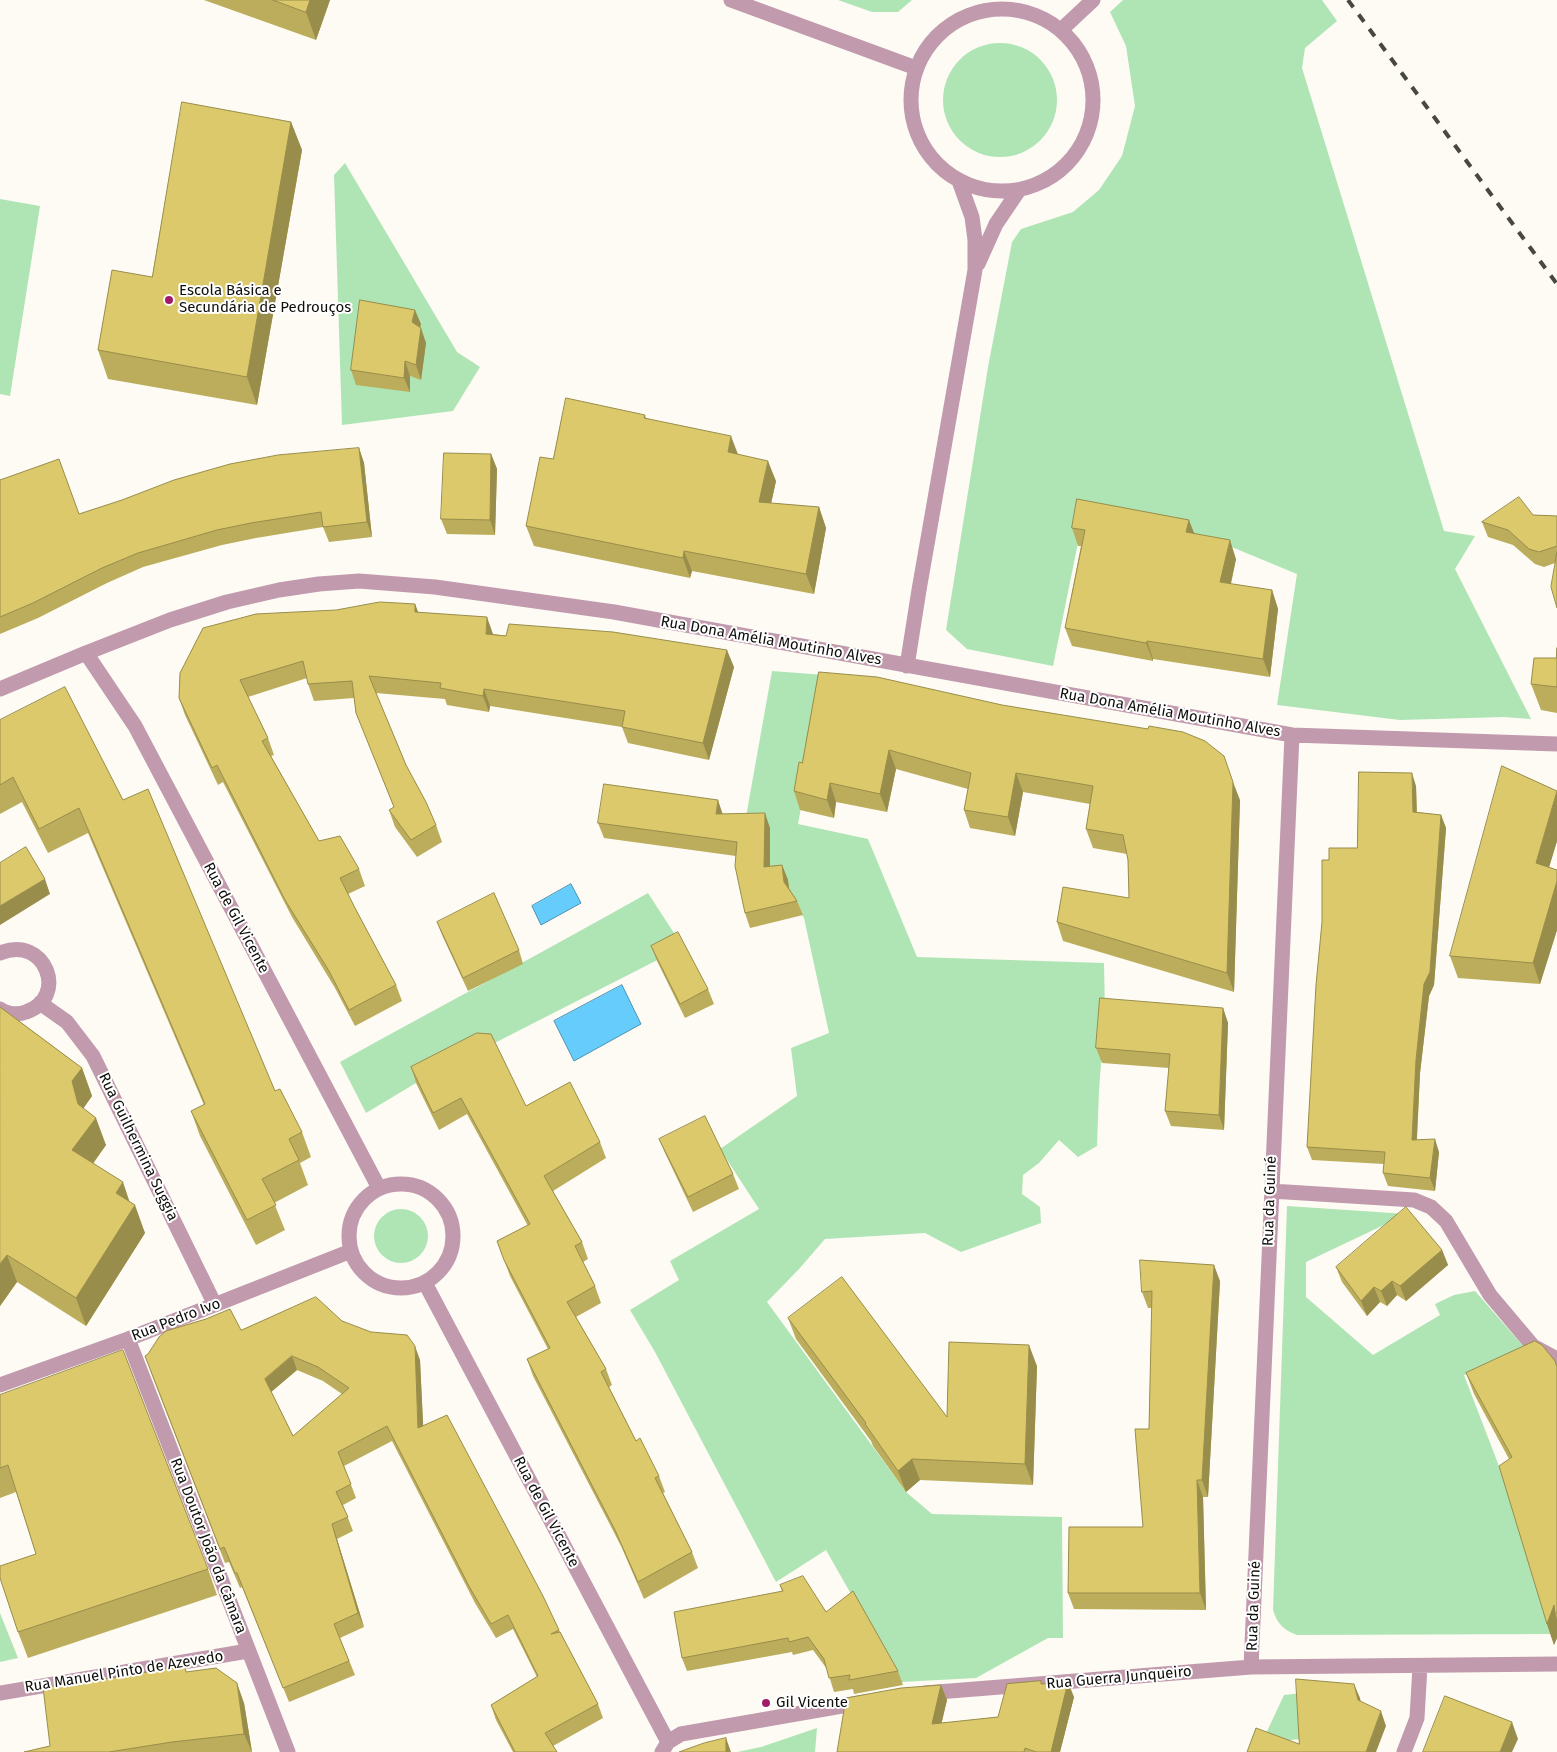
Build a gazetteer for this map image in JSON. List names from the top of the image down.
{
  "streets": {
    "street": [
      "Rua Dona Amélia Moutinho Alves",
      "Rua de Gil Vicente",
      "Rua Guilhermina Suggia",
      "Rua da Guiné",
      "Rua Pedro Ivo",
      "Rua Doutor João da Câmara",
      "Rua Manuel Pinto de Azevedo",
      "Rua Guerra Junqueiro"
    ]
  },
  "crossings": [
    ["Rua Dona Amélia Moutinho Alves", "Rua de Gil Vicente"],
    ["Rua Dona Amélia Moutinho Alves", "Rua da Guiné"],
    ["Rua de Gil Vicente", "Rua Pedro Ivo"],
    ["Rua Guilhermina Suggia", "Rua Pedro Ivo"],
    ["Rua da Guiné", "Rua Guerra Junqueiro"],
    ["Rua Pedro Ivo", "Rua Doutor João da Câmara"],
    ["Rua Doutor João da Câmara", "Rua Manuel Pinto de Azevedo"]
  ],
  "places": ["Escola Básica e Secundária de Pedrouços", "Gil Vicente"]
}
